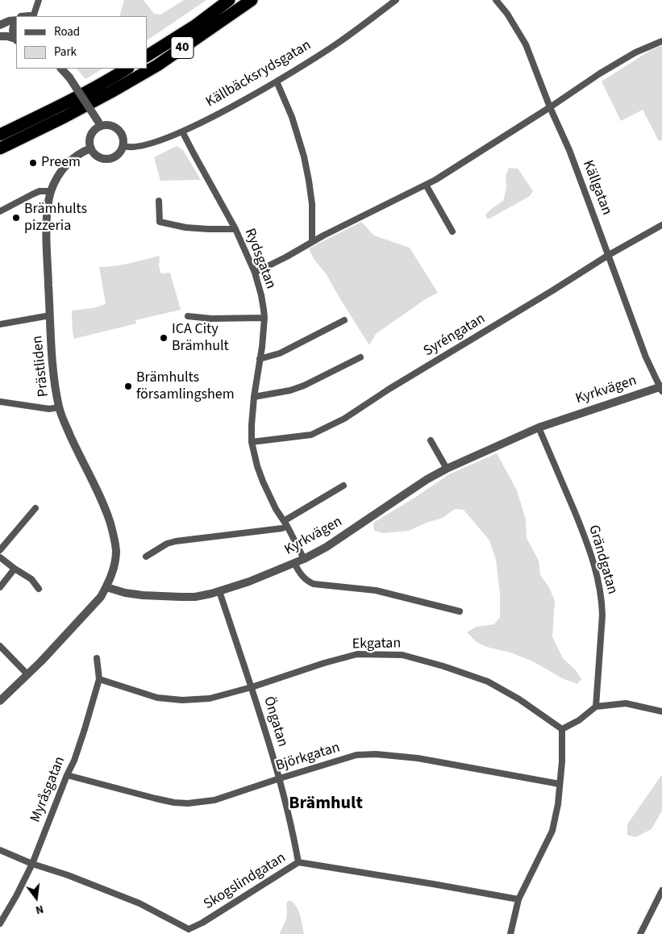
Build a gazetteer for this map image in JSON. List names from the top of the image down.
{
  "streets": {
    "highway": ["40"],
    "street": [
      "Källbäcksrydsgatan",
      "Källgatan",
      "Rydsgatan",
      "Syréngatan",
      "Prästliden",
      "Kyrkvägen",
      "Grändgatan",
      "Ekgatan",
      "Öngatan",
      "Björkgatan",
      "Myråsgatan",
      "Skogslindgatan"
    ]
  },
  "crossings": [
    ["Källbäcksrydsgatan", "Rydsgatan"],
    ["Källbäcksrydsgatan", "Prästliden"],
    ["Källgatan", "Syréngatan"],
    ["Källgatan", "Kyrkvägen"],
    ["Rydsgatan", "Syréngatan"],
    ["Rydsgatan", "Kyrkvägen"],
    ["Prästliden", "Kyrkvägen"],
    ["Kyrkvägen", "Grändgatan"],
    ["Kyrkvägen", "Öngatan"],
    ["Ekgatan", "Öngatan"],
    ["Ekgatan", "Myråsgatan"],
    ["Öngatan", "Björkgatan"],
    ["Öngatan", "Skogslindgatan"],
    ["Björkgatan", "Myråsgatan"],
    ["Myråsgatan", "Skogslindgatan"]
  ],
  "districts": ["Brämhult"],
  "places": [
    "Preem",
    "Brämhults pizzeria",
    "ICA City Brämhult",
    "Brämhults församlingshem"
  ],
  "legend": ["Road", "Park"],
  "north": "bottom"
}
